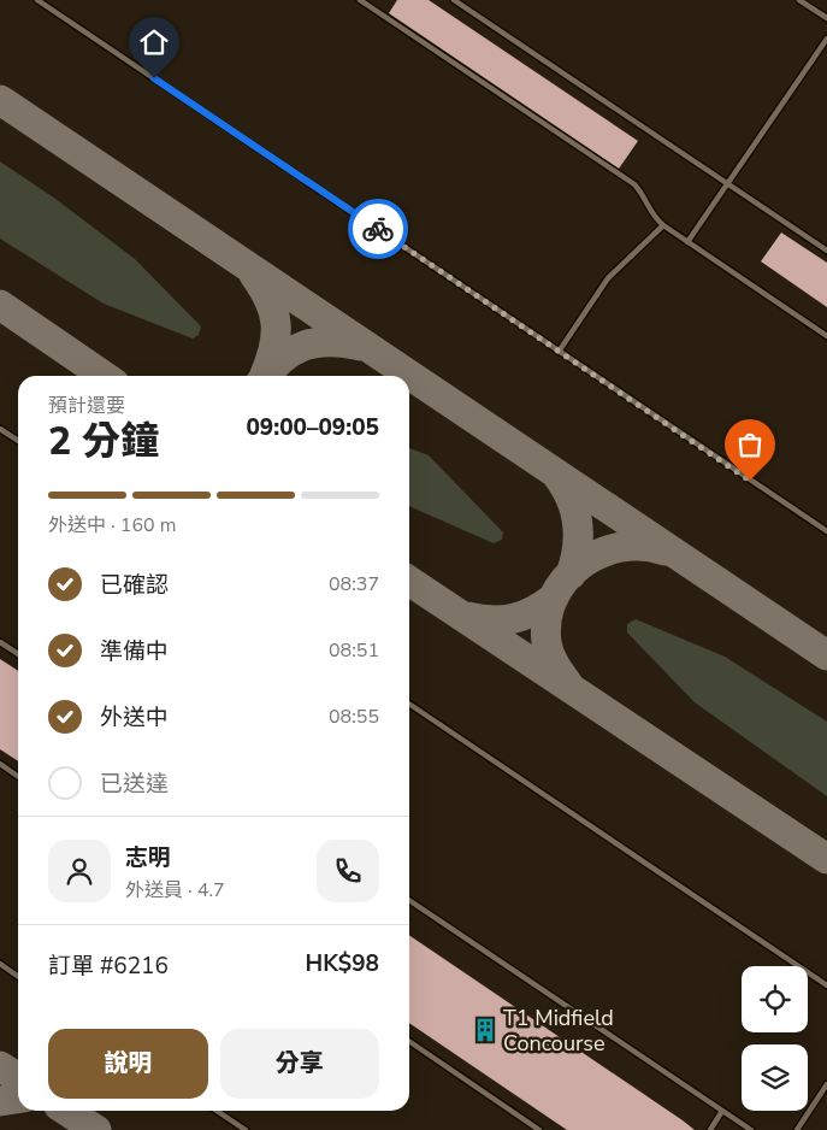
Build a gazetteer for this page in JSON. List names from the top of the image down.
{
  "places": {
    "building": ["T1 Midfield Concourse"]
  },
  "page": {
    "heading": ["2 分鐘", "預計還要", "09:00–09:05"],
    "panel": [
      "志明",
      "外送員 · 4.7",
      "訂單 #6216",
      "HK$98"
    ],
    "bar": "外送中 · 160 m",
    "list": [
      ["已確認", "08:37"],
      ["準備中", "08:51"],
      ["外送中", "08:55"],
      "已送達"
    ],
    "buttons": ["說明", "分享"]
  }
}
